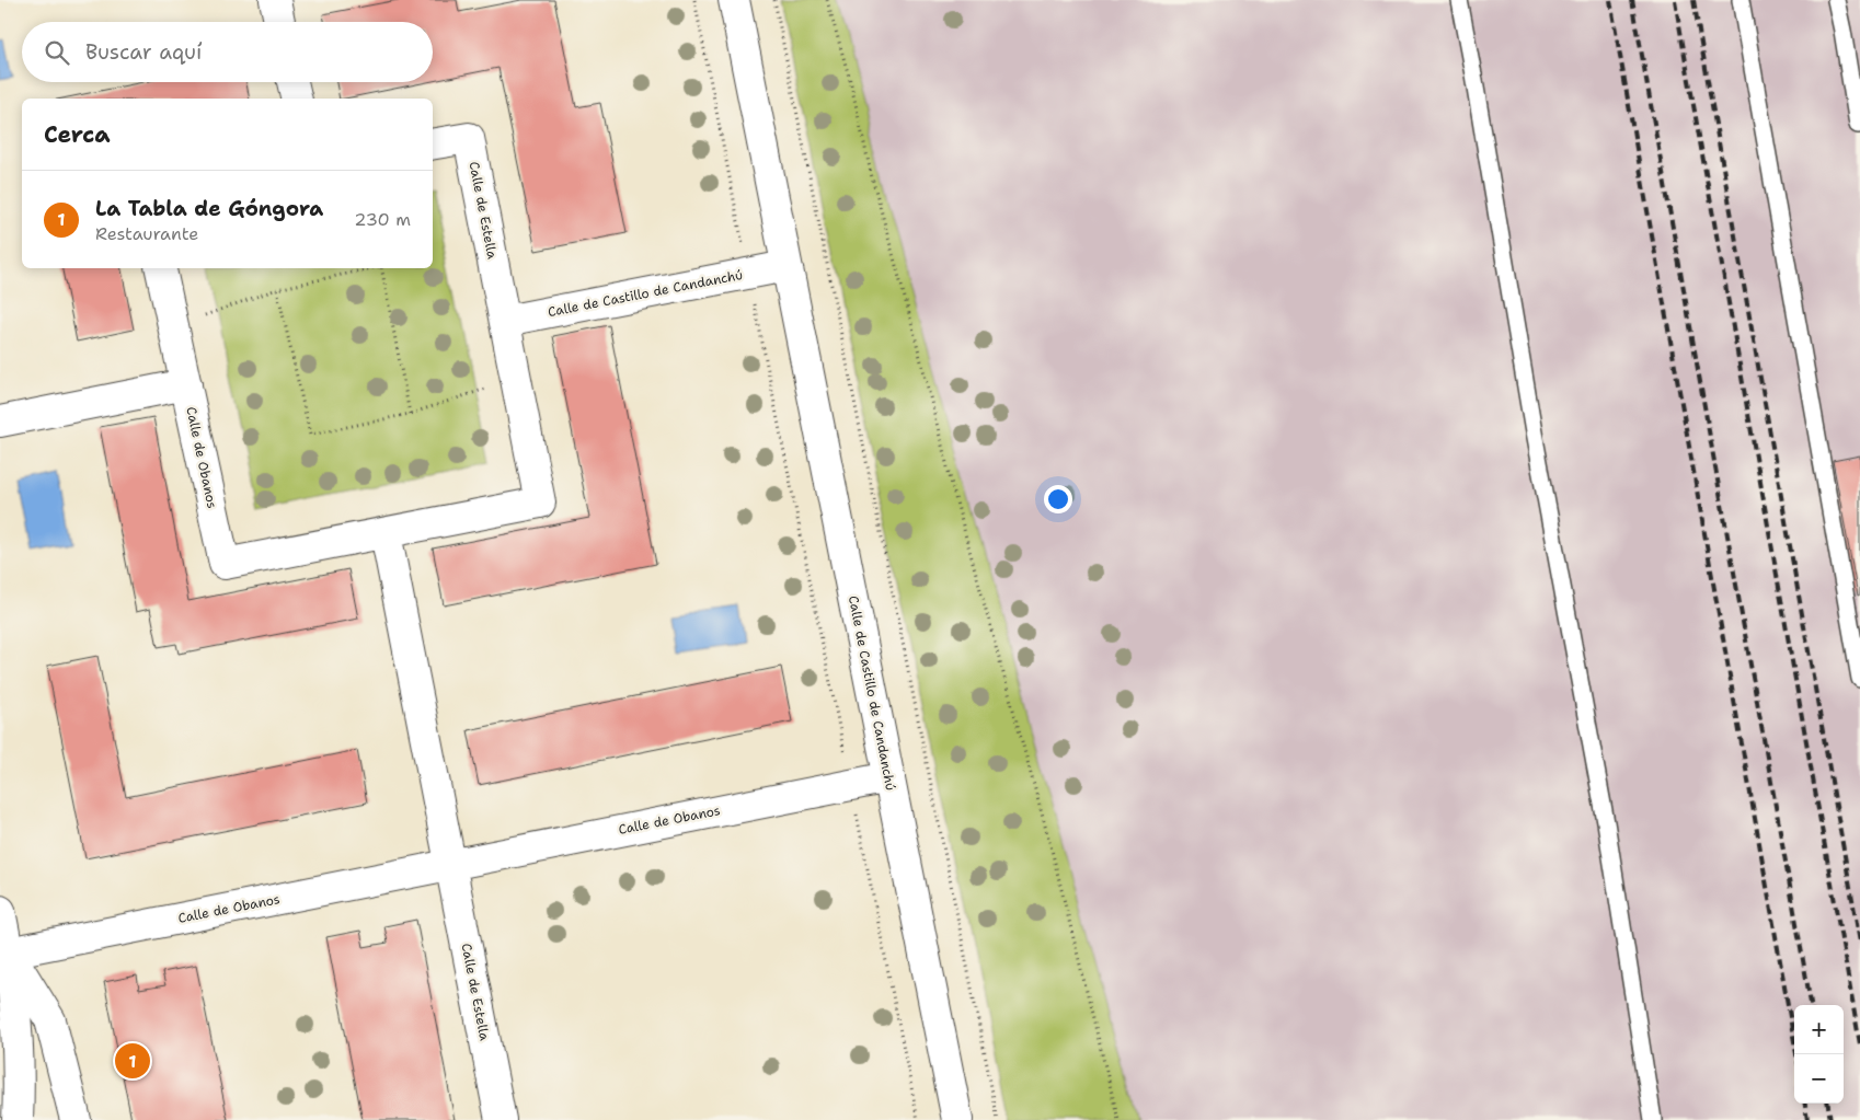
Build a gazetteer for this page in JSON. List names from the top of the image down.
{
  "streets": {
    "street": ["Calle de Estella", "Calle de Castillo de Candanchú", "Calle de Obanos"]
  },
  "crossings": [
    ["Calle de Estella", "Calle de Castillo de Candanchú"],
    ["Calle de Estella", "Calle de Obanos"],
    ["Calle de Castillo de Candanchú", "Calle de Obanos"]
  ],
  "page": {
    "search": "Buscar aquí",
    "heading": "Cerca",
    "list": [
      {
        "mark": "1",
        "name": "La Tabla de Góngora",
        "note": "Restaurante",
        "value": "230 m"
      }
    ],
    "map_buttons": ["+", "−"],
    "pins": "1"
  }
}
